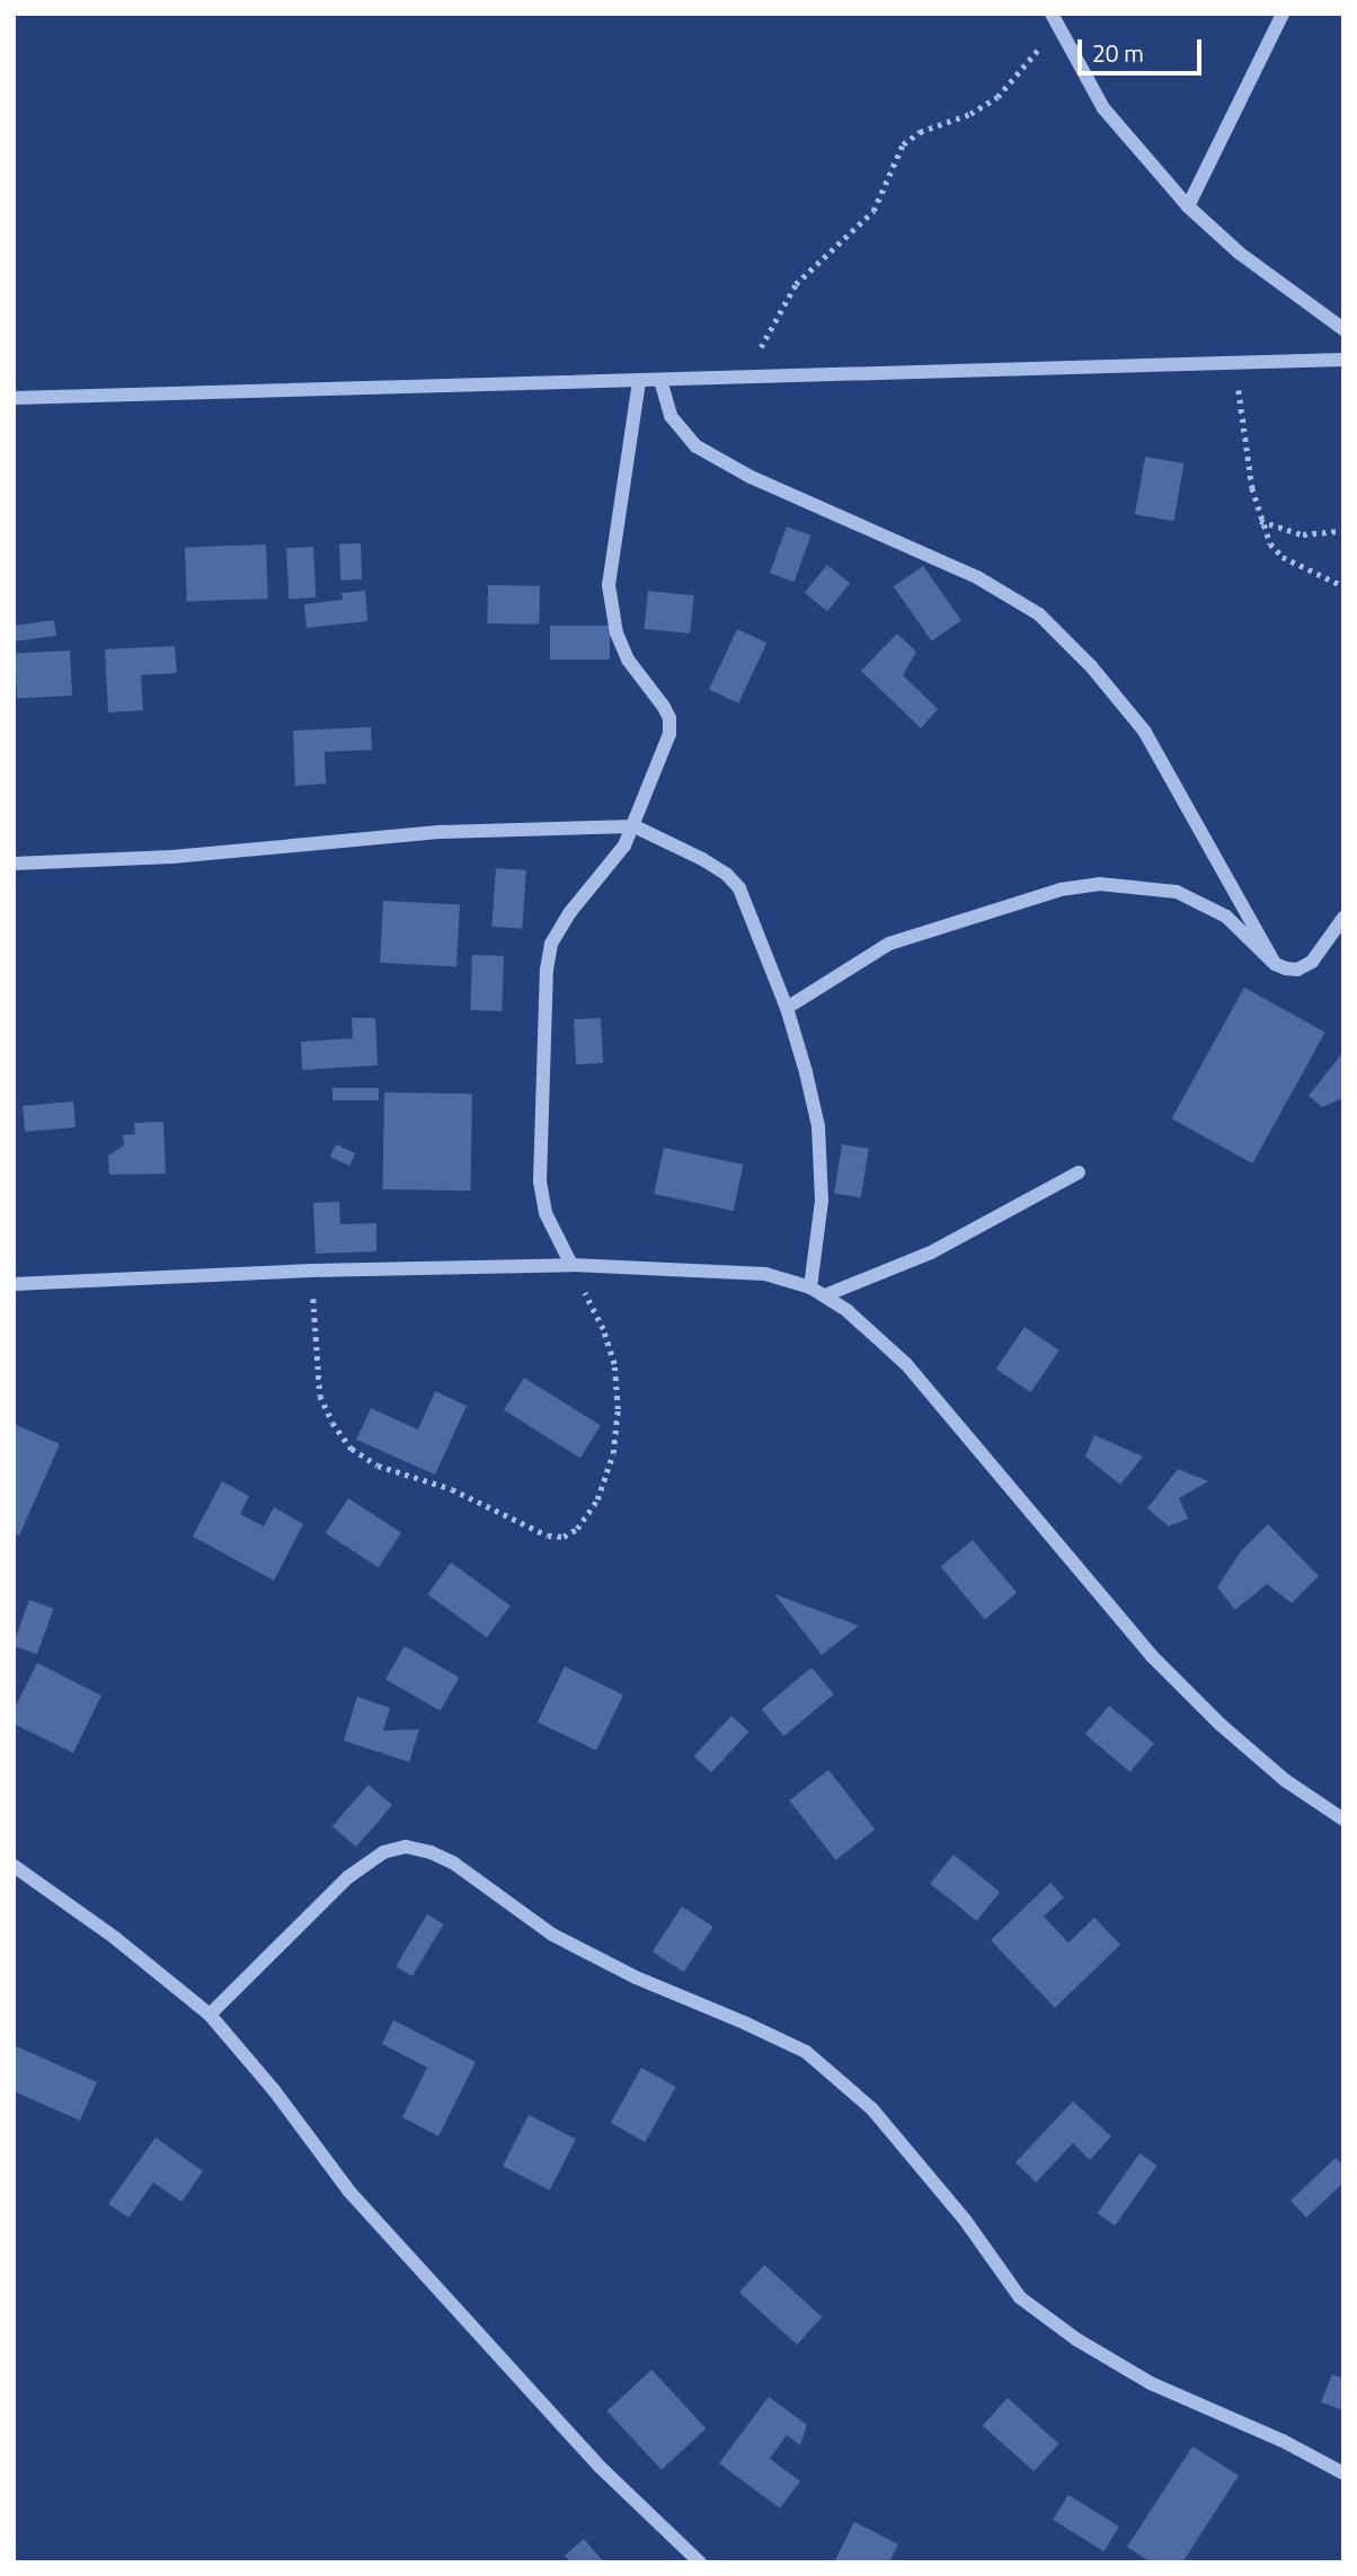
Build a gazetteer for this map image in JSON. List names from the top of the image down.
{
  "scale_bar": "20 m"
}
